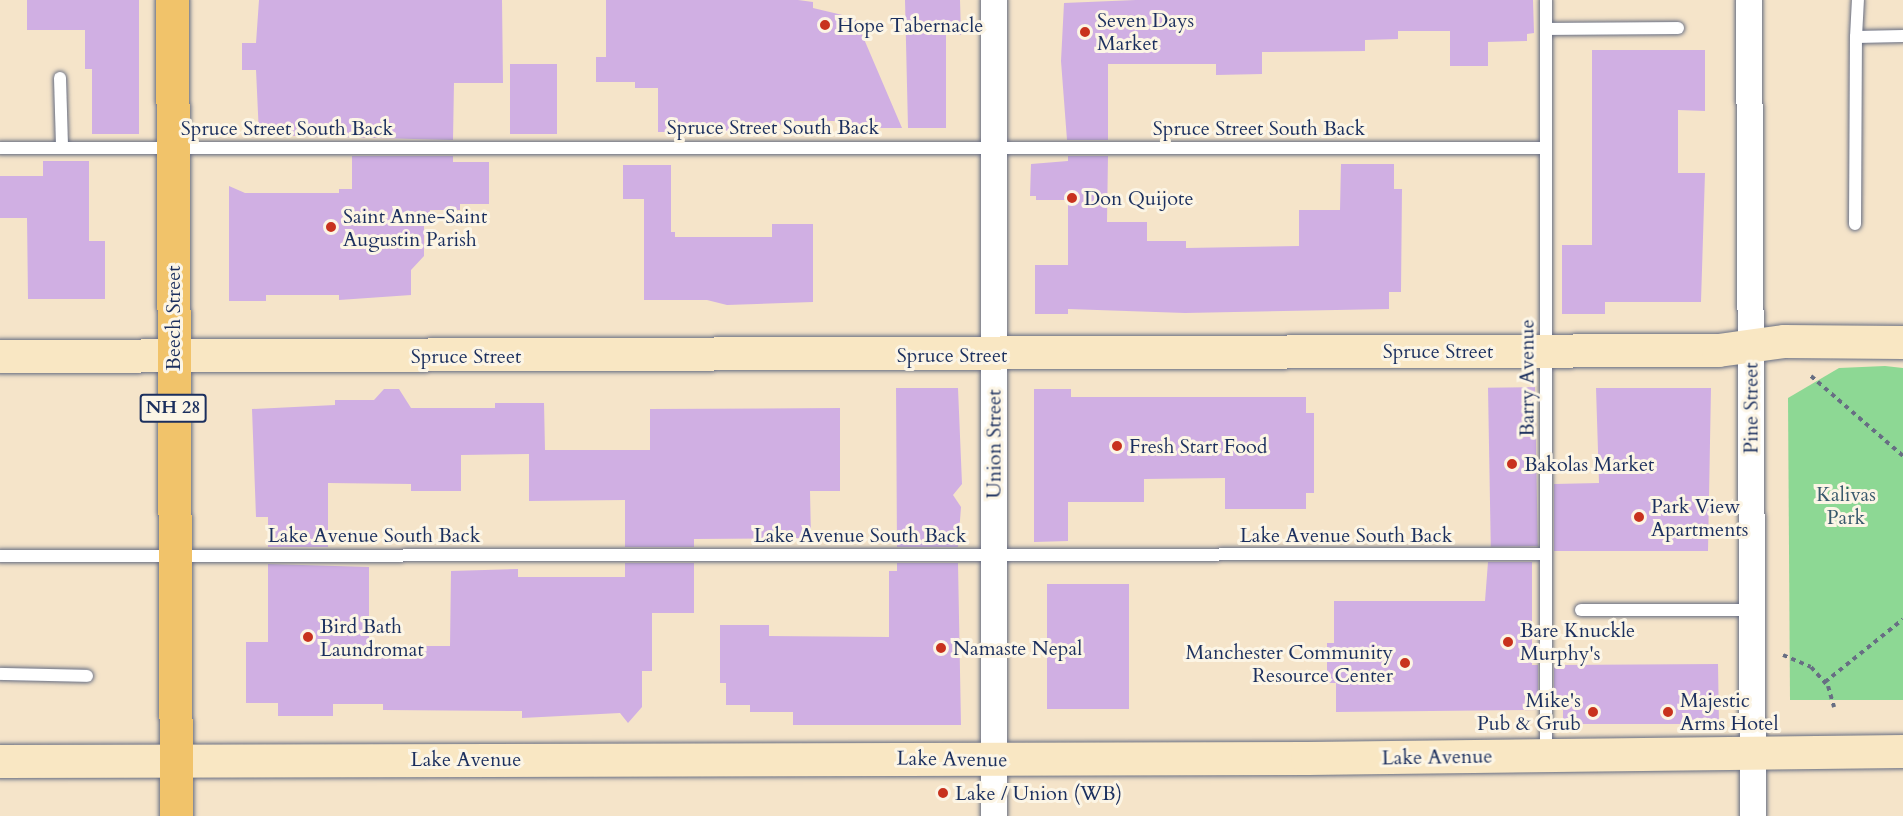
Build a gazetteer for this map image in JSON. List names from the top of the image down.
{
  "streets": {
    "main road": ["Beech Street", "NH 28"],
    "street": [
      "Spruce Street",
      "Pine Street",
      "Union Street",
      "Lake Avenue"
    ],
    "lane": ["Spruce Street South Back", "Barry Avenue", "Lake Avenue South Back"]
  },
  "crossings": [
    ["Spruce Street South Back", "Beech Street"],
    ["Spruce Street South Back", "Barry Avenue"],
    ["Spruce Street South Back", "Union Street"],
    ["Beech Street", "Spruce Street"],
    ["Beech Street", "Lake Avenue South Back"],
    ["Beech Street", "Lake Avenue"],
    ["Spruce Street", "Barry Avenue"],
    ["Spruce Street", "Pine Street"],
    ["Spruce Street", "Union Street"],
    ["Barry Avenue", "Lake Avenue South Back"],
    ["Barry Avenue", "Lake Avenue"],
    ["Pine Street", "Lake Avenue"],
    ["Union Street", "Lake Avenue South Back"],
    ["Union Street", "Lake Avenue"]
  ],
  "parks": ["Kalivas Park"],
  "places": [
    "Hope Tabernacle",
    "Seven Days Market",
    "Don Quijote",
    "Saint Anne-Saint Augustin Parish",
    "Fresh Start Food",
    "Bakolas Market",
    "Park View Apartments",
    "Bird Bath Laundromat",
    "Bare Knuckle Murphy's",
    "Namaste Nepal",
    "Manchester Community Resource Center",
    "Mike's Pub & Grub",
    "Majestic Arms Hotel",
    "Lake / Union (WB)"
  ]
}
